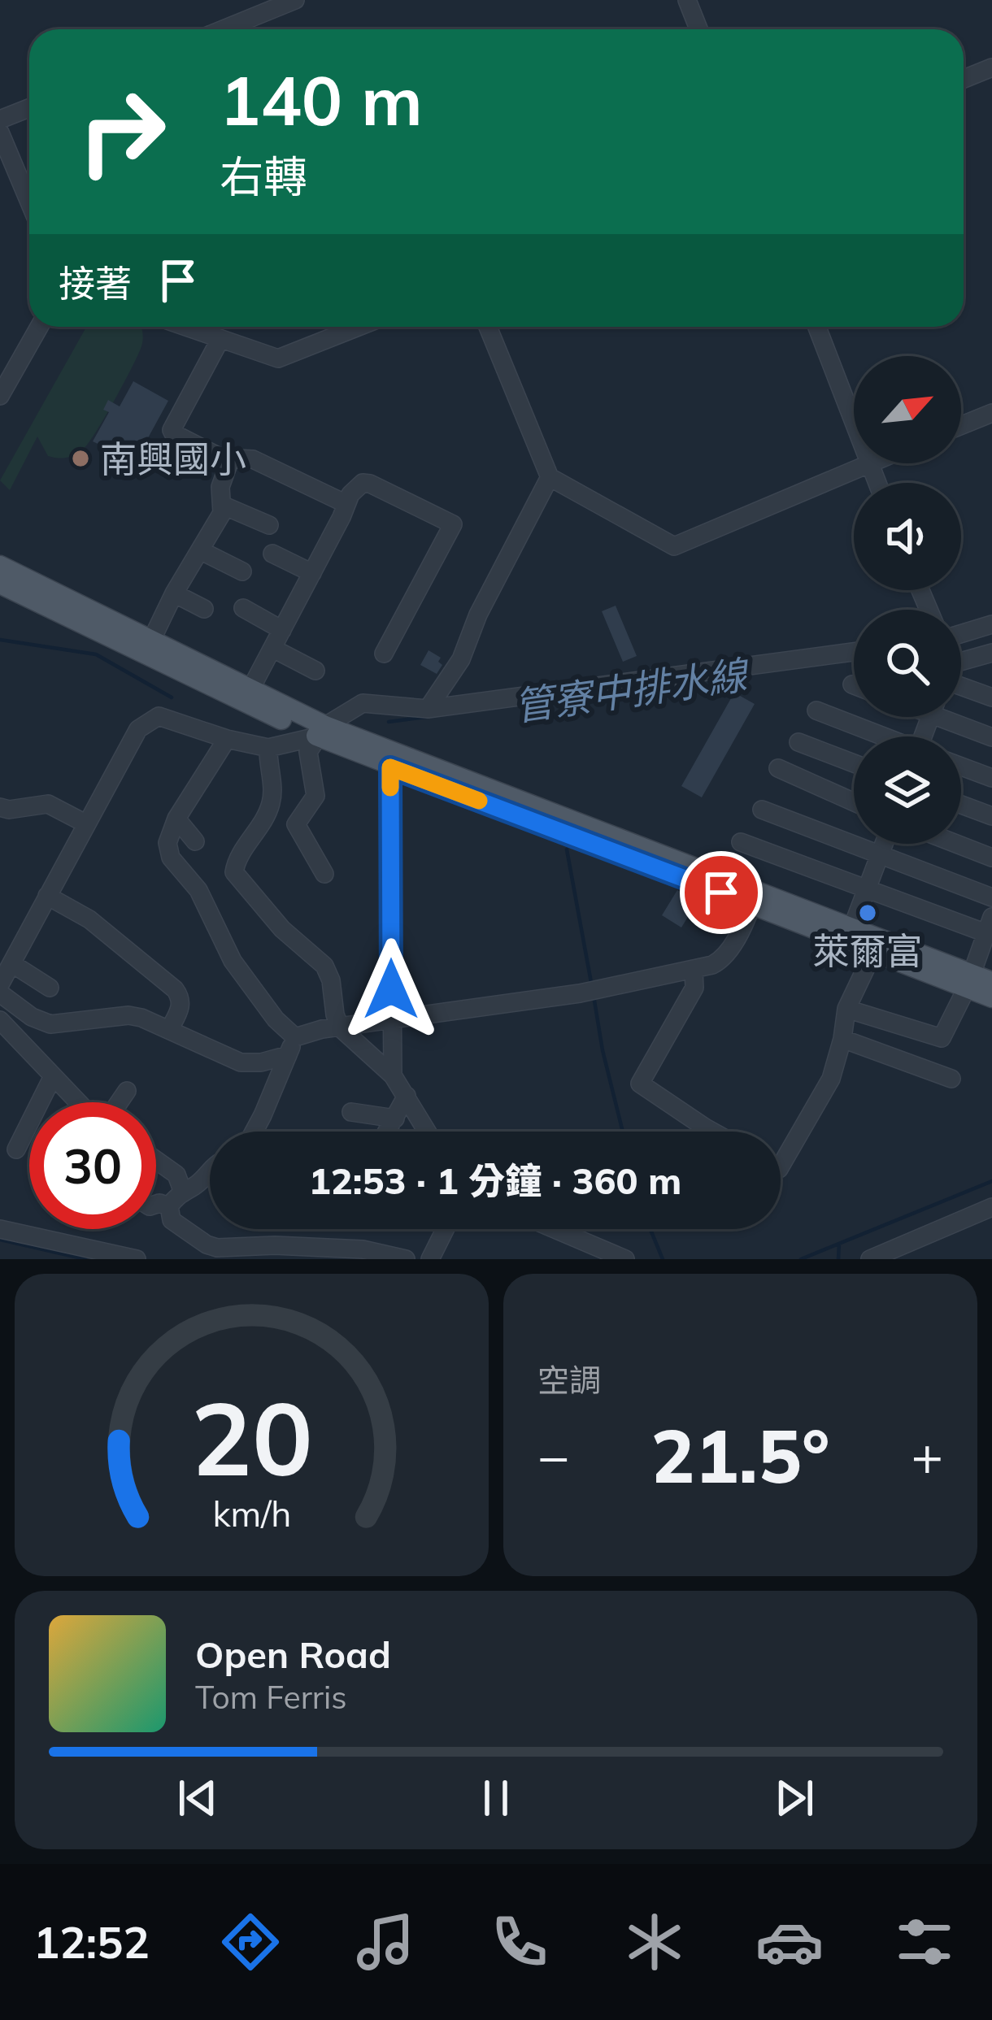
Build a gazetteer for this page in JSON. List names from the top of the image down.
{
  "water": ["管寮中排水線"],
  "places": ["南興國小", "萊爾富"],
  "north": "top right",
  "page": {
    "turn": ["140 m", "右轉"],
    "then": "接著",
    "limit": "30",
    "trip": "12:53 · 1 分鐘 · 360 m",
    "tile": "空調",
    "heat": ["−", "21.5°", "+"],
    "song": ["Open Road", "Tom Ferris"],
    "tabs": "12:52",
    "gauge": ["20", "km/h"]
  }
}
